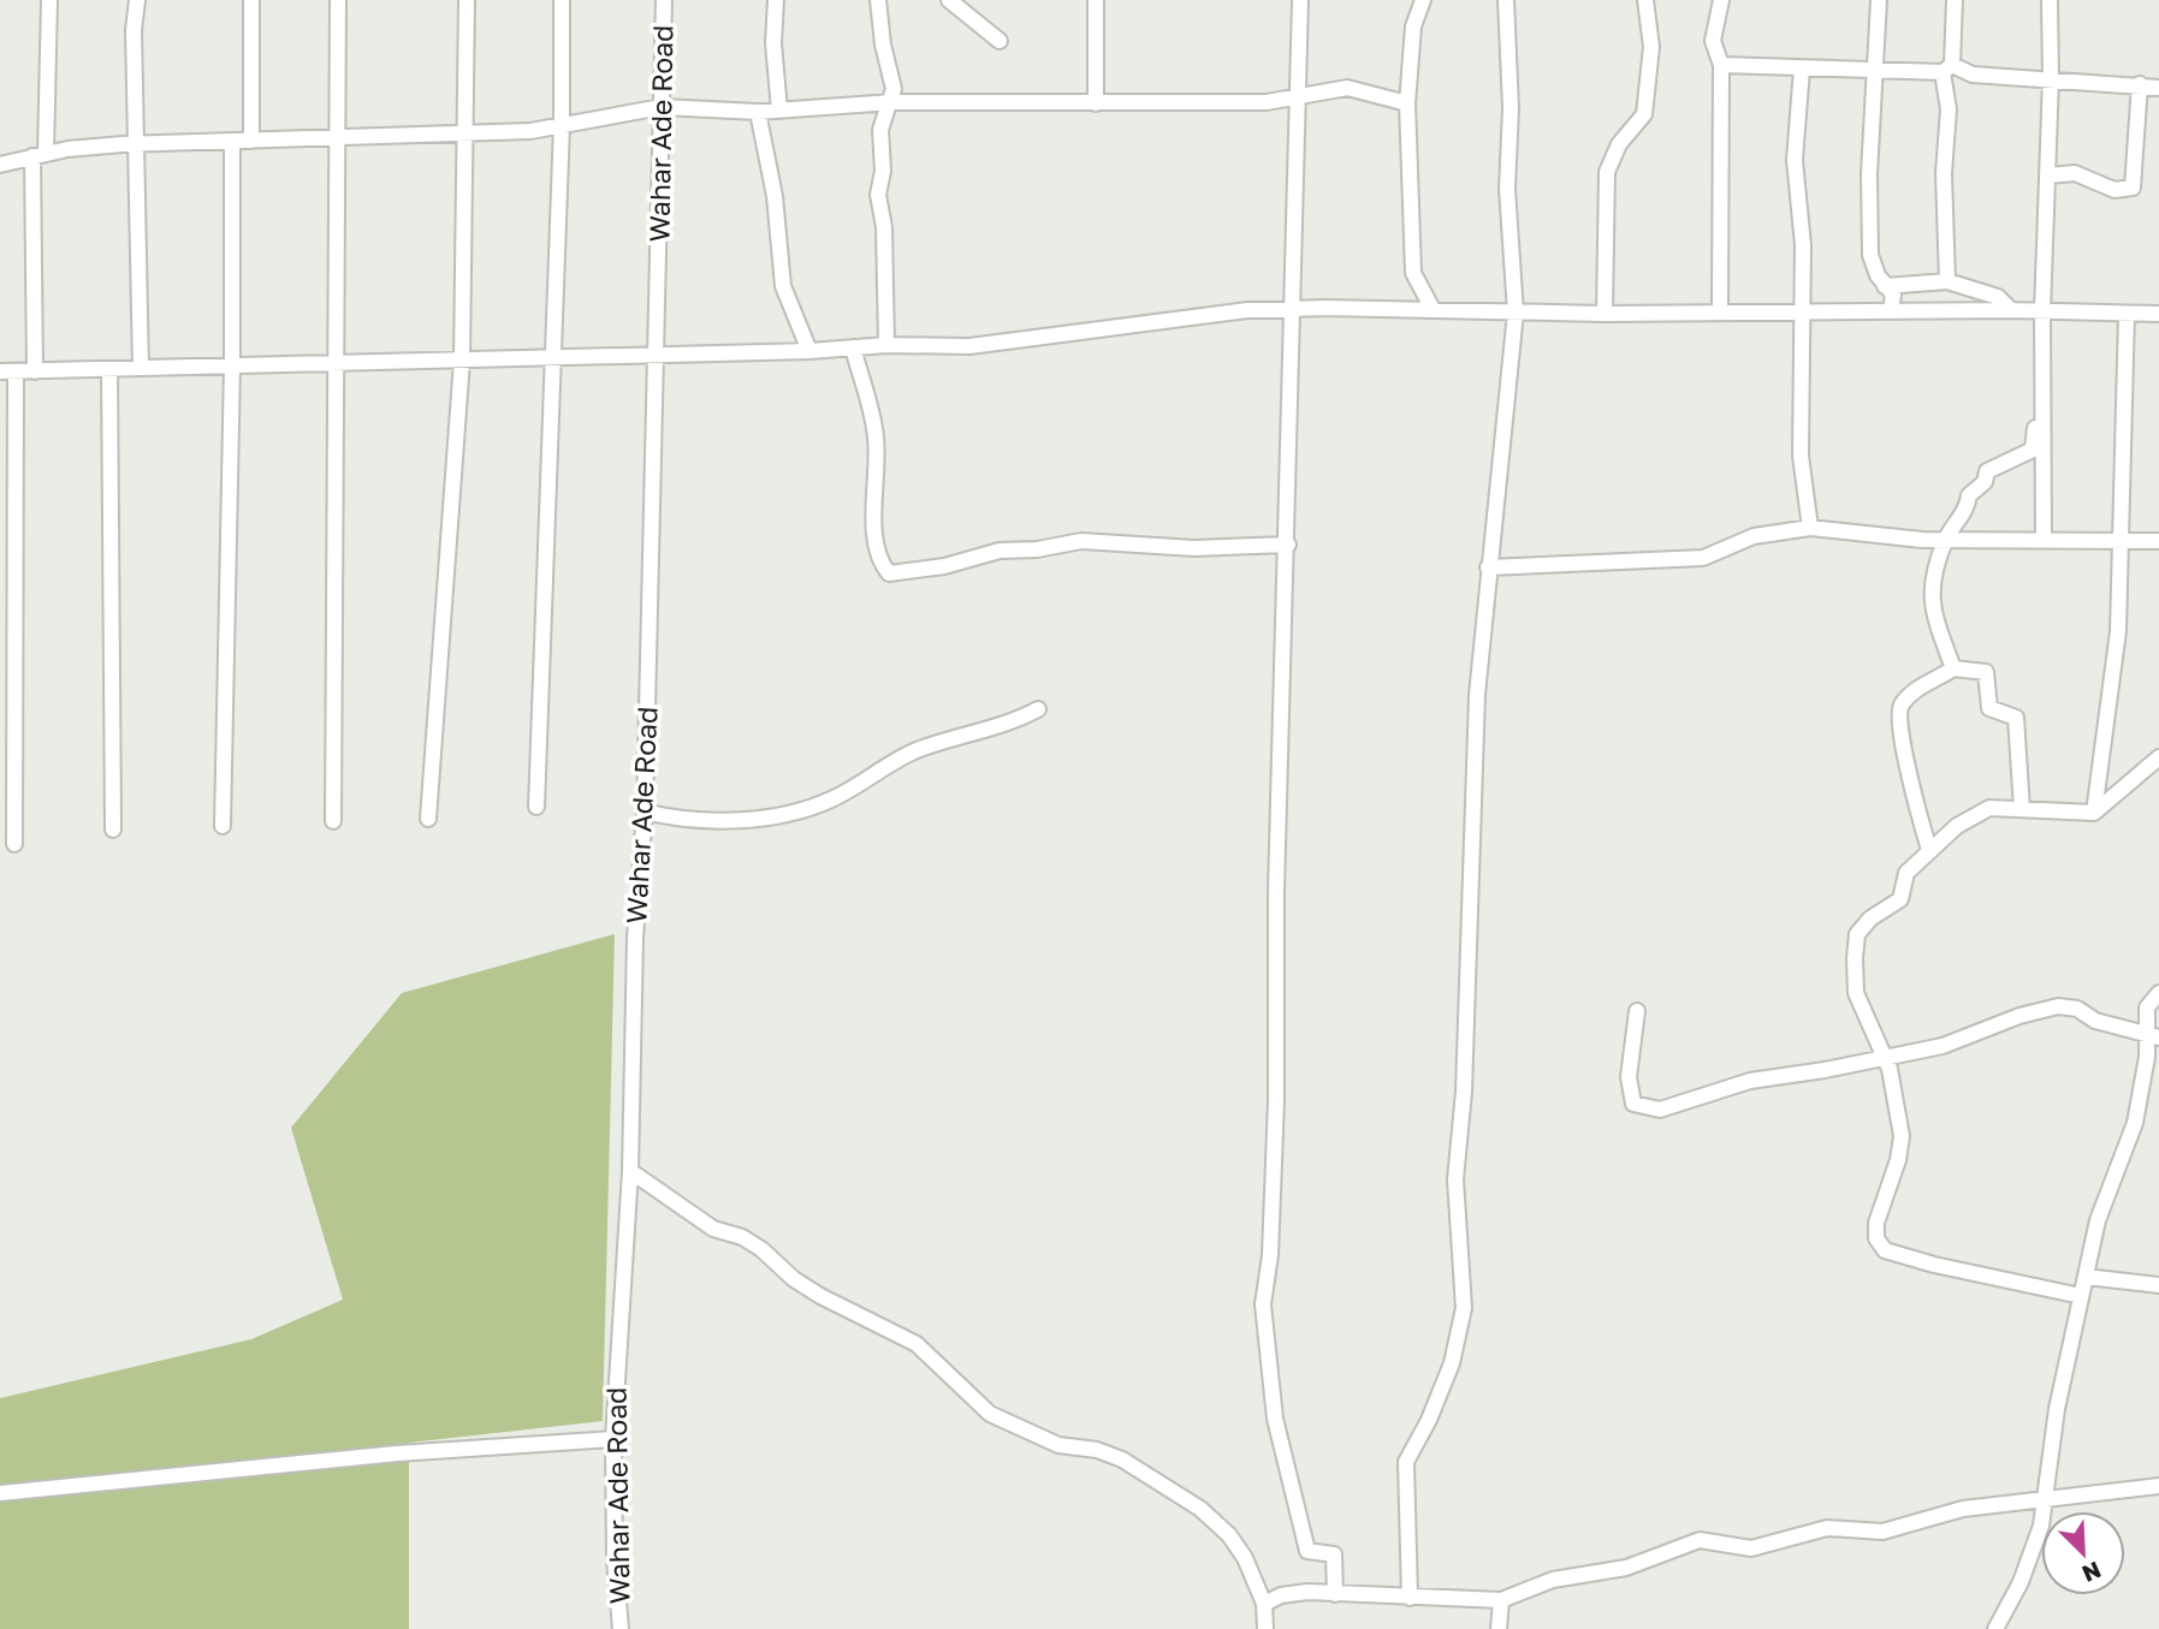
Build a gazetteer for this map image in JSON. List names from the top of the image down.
{
  "streets": {
    "street": ["Wahar Ade Road"]
  },
  "north": "bottom right"
}
